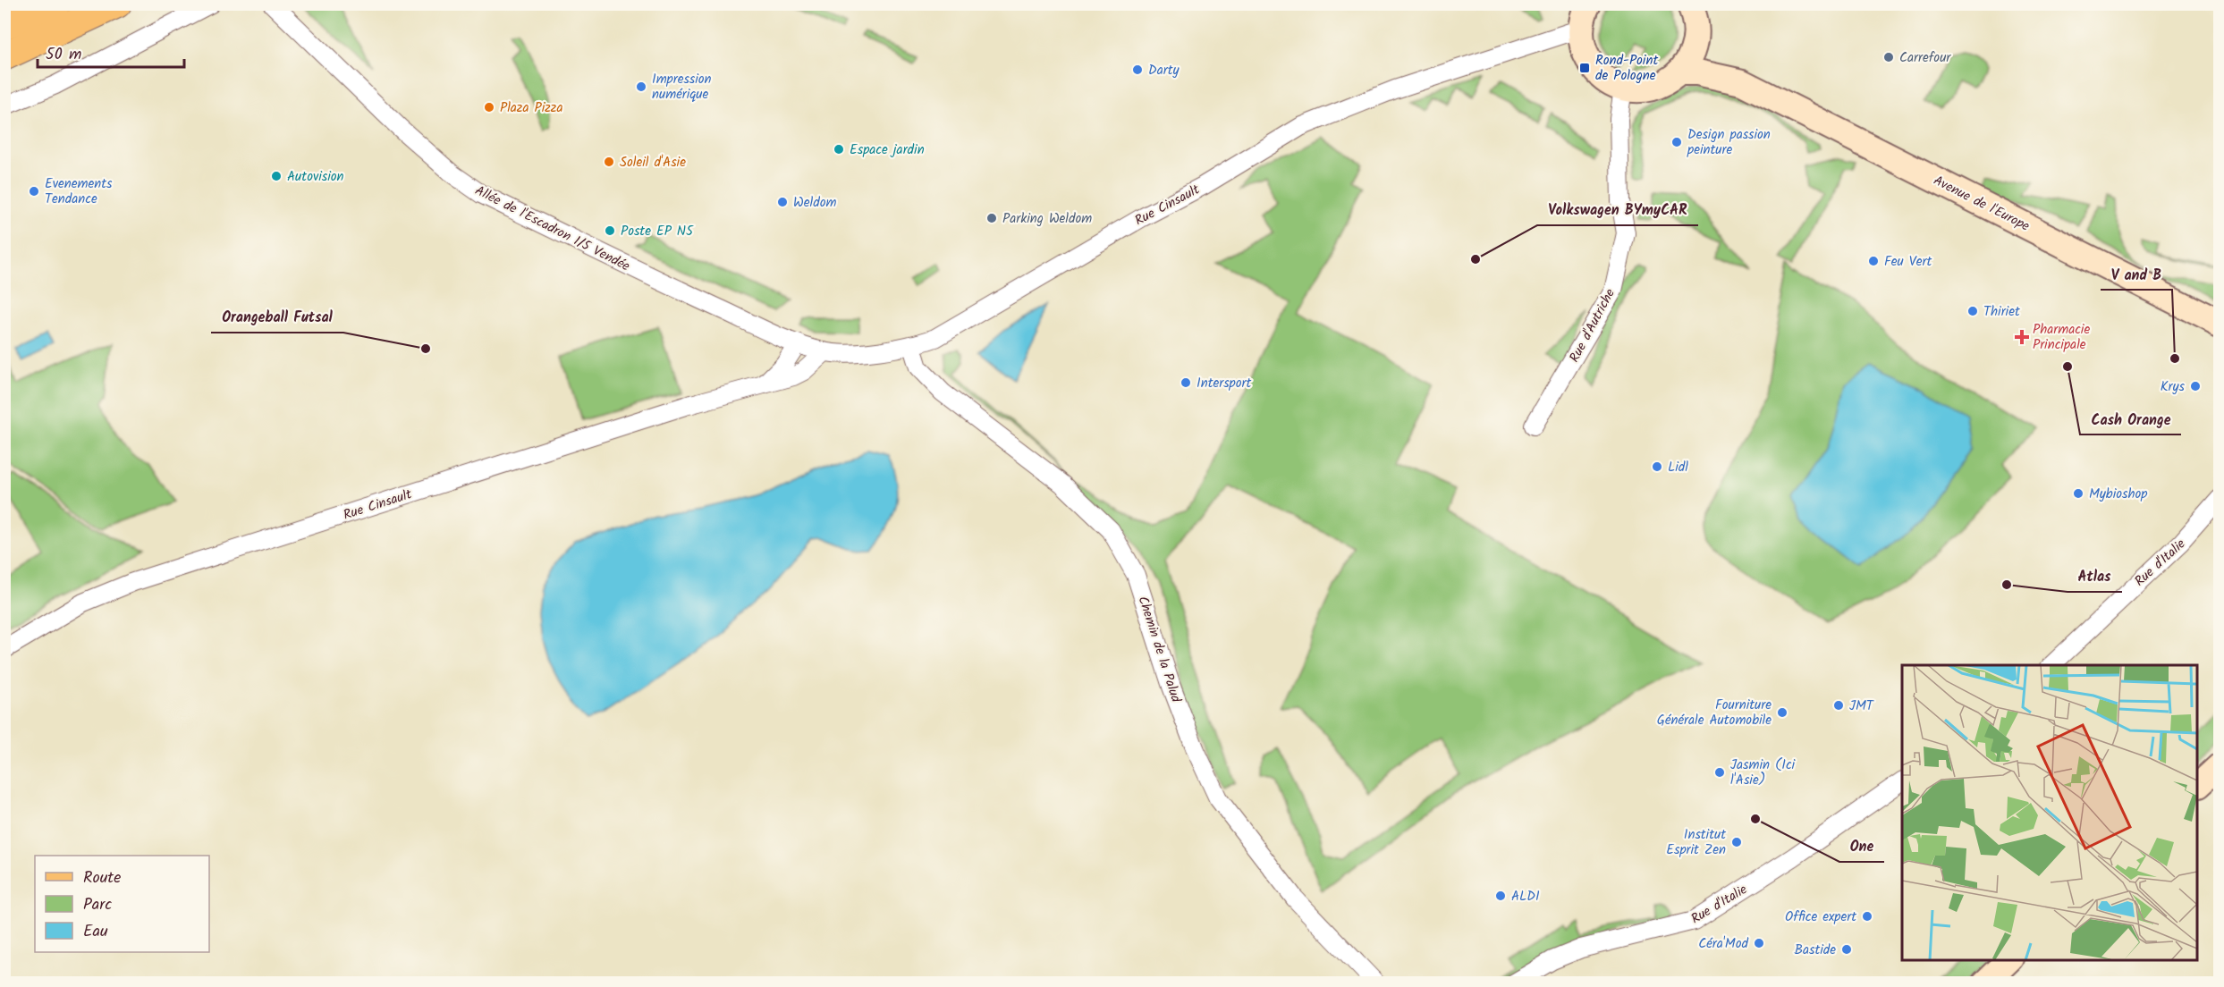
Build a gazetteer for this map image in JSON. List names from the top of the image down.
{
  "streets": {
    "street": [
      "Avenue de l'Europe",
      "Rue Cinsault",
      "Allée de l'Escadron 1/5 Vendée",
      "Rue d'Autriche",
      "Rue d'Italie",
      "Chemin de la Palud"
    ]
  },
  "crossings": [
    ["Rue Cinsault", "Allée de l'Escadron 1/5 Vendée"],
    ["Rue Cinsault", "Chemin de la Palud"]
  ],
  "places": {
    "other": [
      "Carrefour",
      "Darty",
      "Impression numérique",
      "Plaza Pizza",
      "Design passion peinture",
      "Espace jardin",
      "Soleil d'Asie",
      "Autovision",
      "Evenements Tendance",
      "Weldom",
      "Parking Weldom",
      "Poste EP N5",
      "Volkswagen BYmyCAR",
      "Feu Vert",
      "Thiriet",
      "Orangeball Futsal",
      "V and B",
      "Cash Orange",
      "Intersport",
      "Krys",
      "Lidl",
      "Mybioshop",
      "Atlas",
      "JMT",
      "Fourniture Générale Automobile",
      "Jasmin (Ici l'Asie)",
      "One",
      "Institut Esprit Zen",
      "ALDI",
      "Office expert",
      "Céra'Mod",
      "Bastide"
    ],
    "transit": ["Rond-Point de Pologne"],
    "health": ["Pharmacie Principale"]
  },
  "legend": ["Route", "Parc", "Eau"],
  "scale_bar": "50 m"
}
